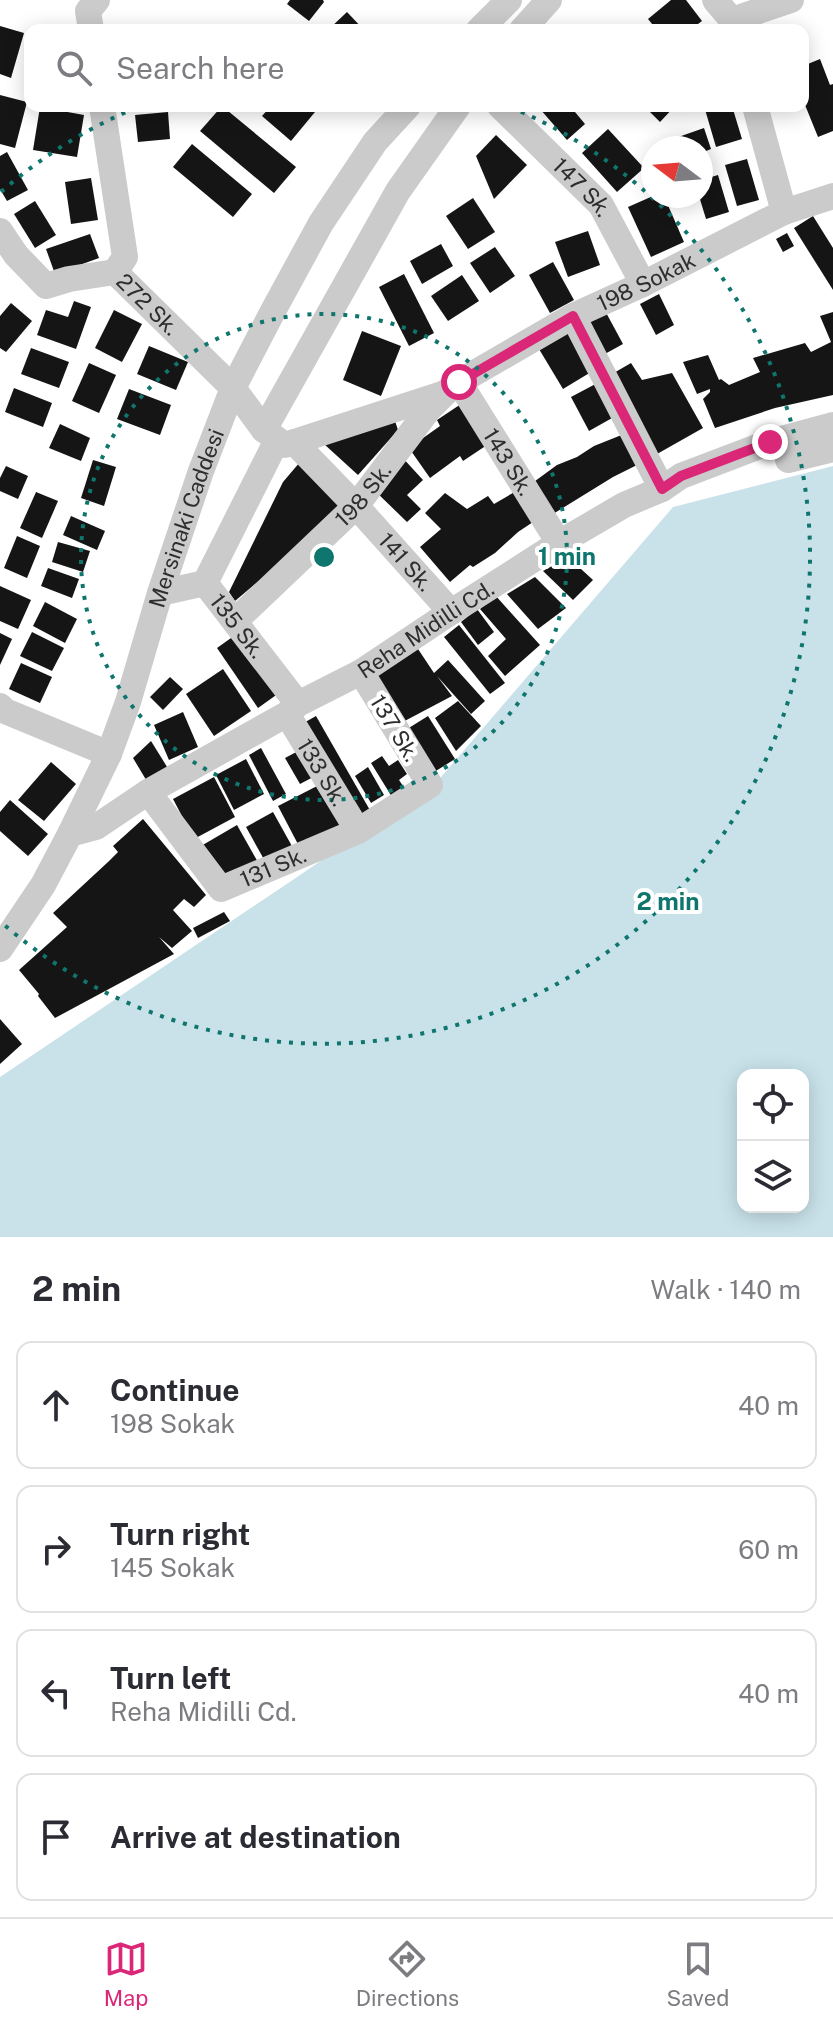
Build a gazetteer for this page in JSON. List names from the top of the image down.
{
  "streets": {
    "street": [
      "147 Sk.",
      "198 Sokak",
      "272 Sk.",
      "143 Sk.",
      "198 Sk.",
      "Mersinaki Caddesi",
      "141 Sk.",
      "135 Sk.",
      "Reha Midilli Cd.",
      "137 Sk.",
      "133 Sk.",
      "131 Sk."
    ]
  },
  "crossings": [
    ["147 Sk.", "198 Sokak"],
    ["198 Sokak", "143 Sk."],
    ["198 Sokak", "198 Sk."],
    ["198 Sokak", "141 Sk."],
    ["272 Sk.", "Mersinaki Caddesi"],
    ["272 Sk.", "141 Sk."],
    ["143 Sk.", "198 Sk."],
    ["143 Sk.", "Reha Midilli Cd."],
    ["198 Sk.", "141 Sk."],
    ["198 Sk.", "135 Sk."],
    ["Mersinaki Caddesi", "141 Sk."],
    ["Mersinaki Caddesi", "135 Sk."],
    ["Mersinaki Caddesi", "Reha Midilli Cd."],
    ["141 Sk.", "Reha Midilli Cd."],
    ["135 Sk.", "Reha Midilli Cd."],
    ["135 Sk.", "133 Sk."],
    ["Reha Midilli Cd.", "137 Sk."],
    ["Reha Midilli Cd.", "133 Sk."],
    ["Reha Midilli Cd.", "131 Sk."],
    ["137 Sk.", "131 Sk."],
    ["133 Sk.", "131 Sk."]
  ],
  "north": "left",
  "page": {
    "search": "Search here",
    "heading": ["2 min", "Walk · 140 m"],
    "list": [
      ["Continue", "198 Sokak", "40 m"],
      ["Turn right", "145 Sokak", "60 m"],
      ["Turn left", "Reha Midilli Cd.", "40 m"],
      "Arrive at destination"
    ],
    "nav": ["Map", "Directions", "Saved"]
  },
  "rings": ["1 min", "2 min"]
}
